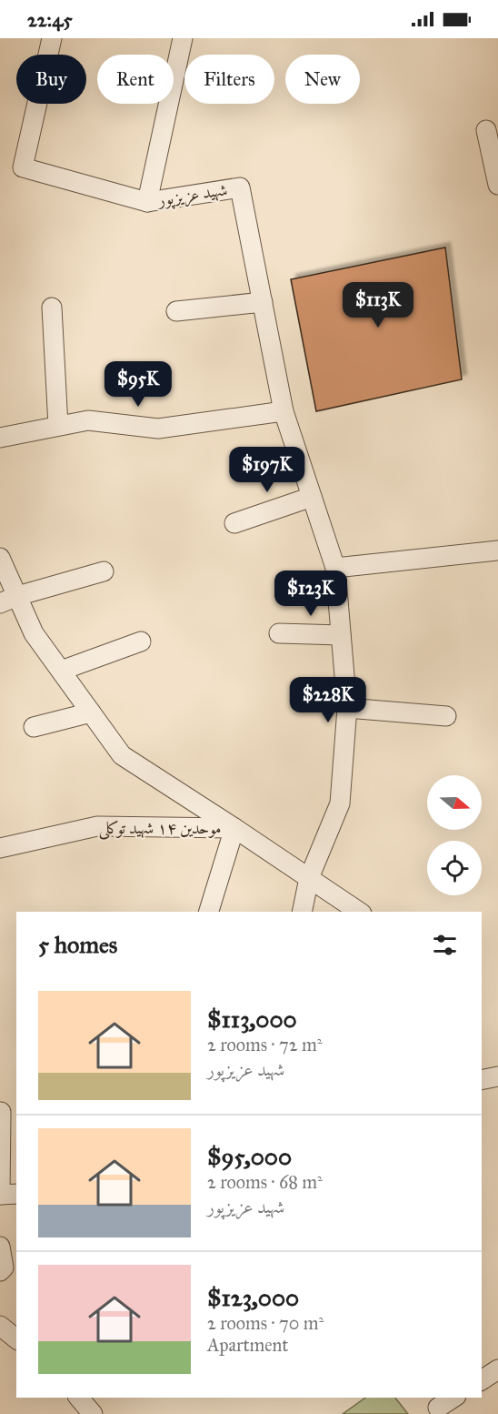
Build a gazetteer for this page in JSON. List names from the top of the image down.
{
  "streets": {
    "street": ["شهید عزیزپور", "موحدین ۱۴ شهید توکلی"]
  },
  "crossings": [
    ["شهید عزیزپور", "موحدین ۱۴ شهید توکلی"]
  ],
  "north": "right",
  "page": {
    "status": "22:45",
    "chip": [
      "Buy",
      "Rent",
      "Filters",
      "New"
    ],
    "price": [
      "$113K",
      "$95K",
      "$197K",
      "$123K",
      "$228K"
    ],
    "heading": "5 homes",
    "list": [
      {
        "name": "$113,000",
        "note": "2 rooms · 72 m² · شهید عزیزپور"
      },
      {
        "name": "$95,000",
        "note": "2 rooms · 68 m² · شهید عزیزپور"
      },
      {
        "name": "$123,000",
        "note": "2 rooms · 70 m² · Apartment"
      }
    ]
  }
}
